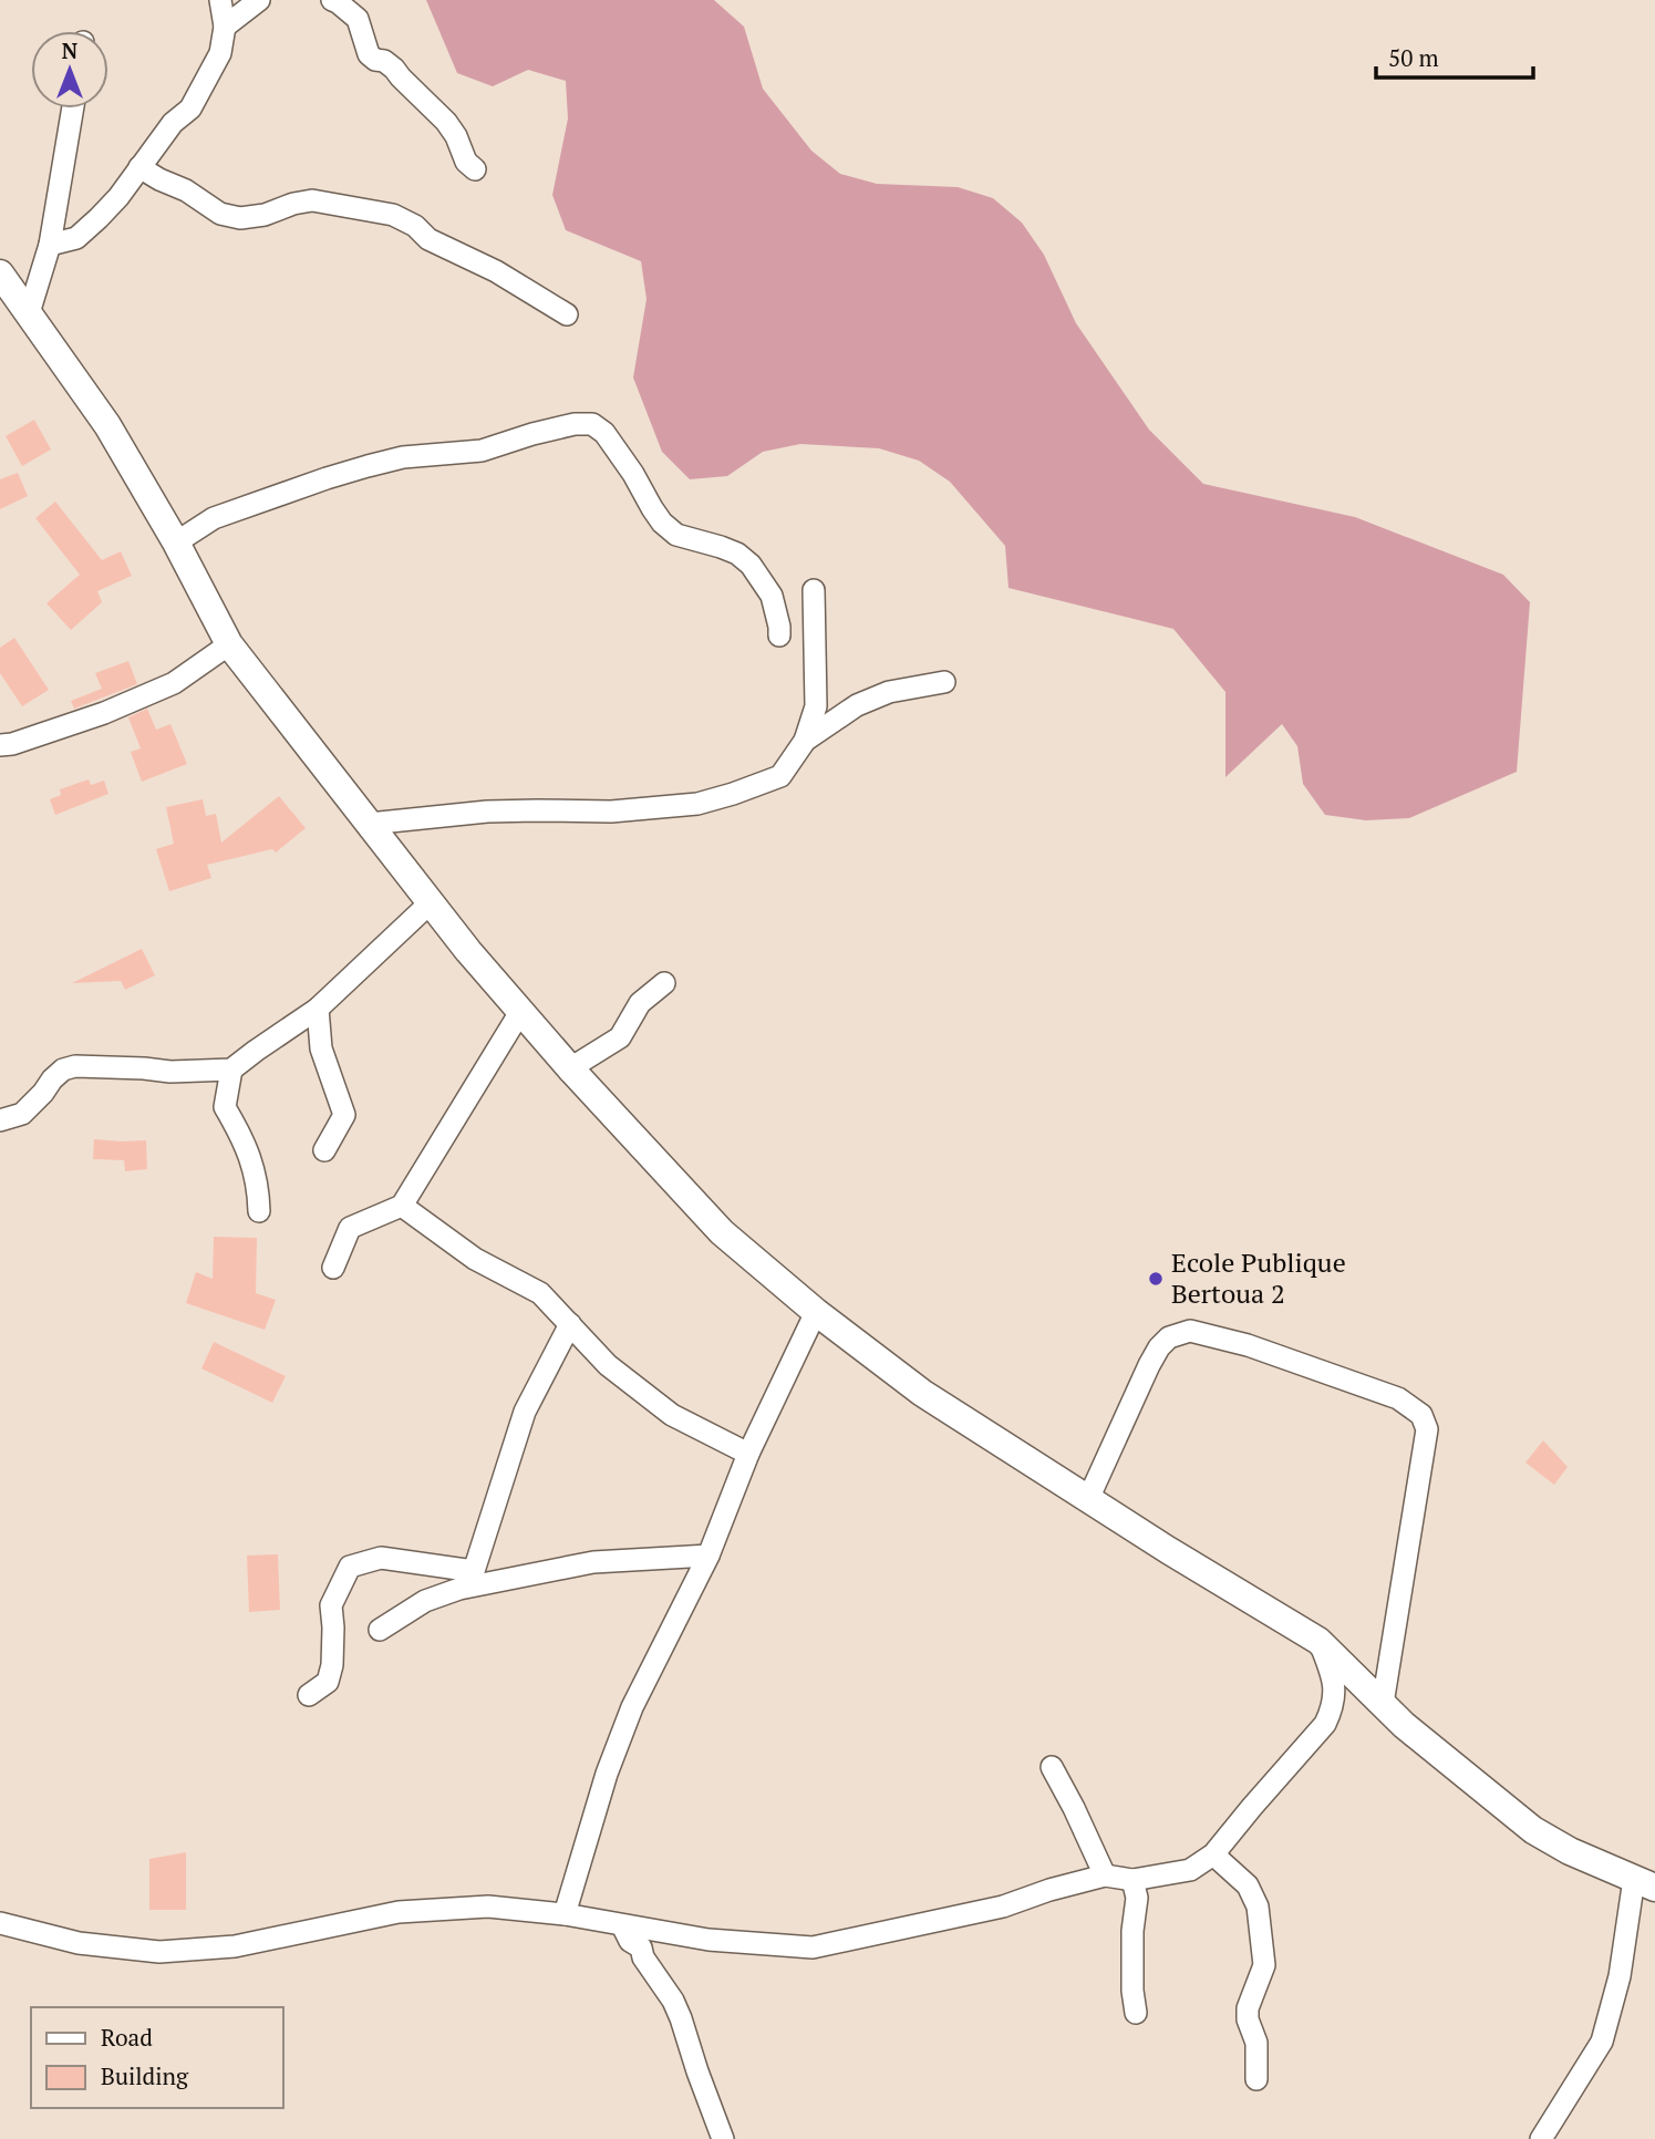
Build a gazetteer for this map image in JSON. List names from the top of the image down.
{
  "places": ["Ecole Publique Bertoua 2"],
  "legend": ["Road", "Building"],
  "scale_bar": "50 m",
  "north": "top"
}
